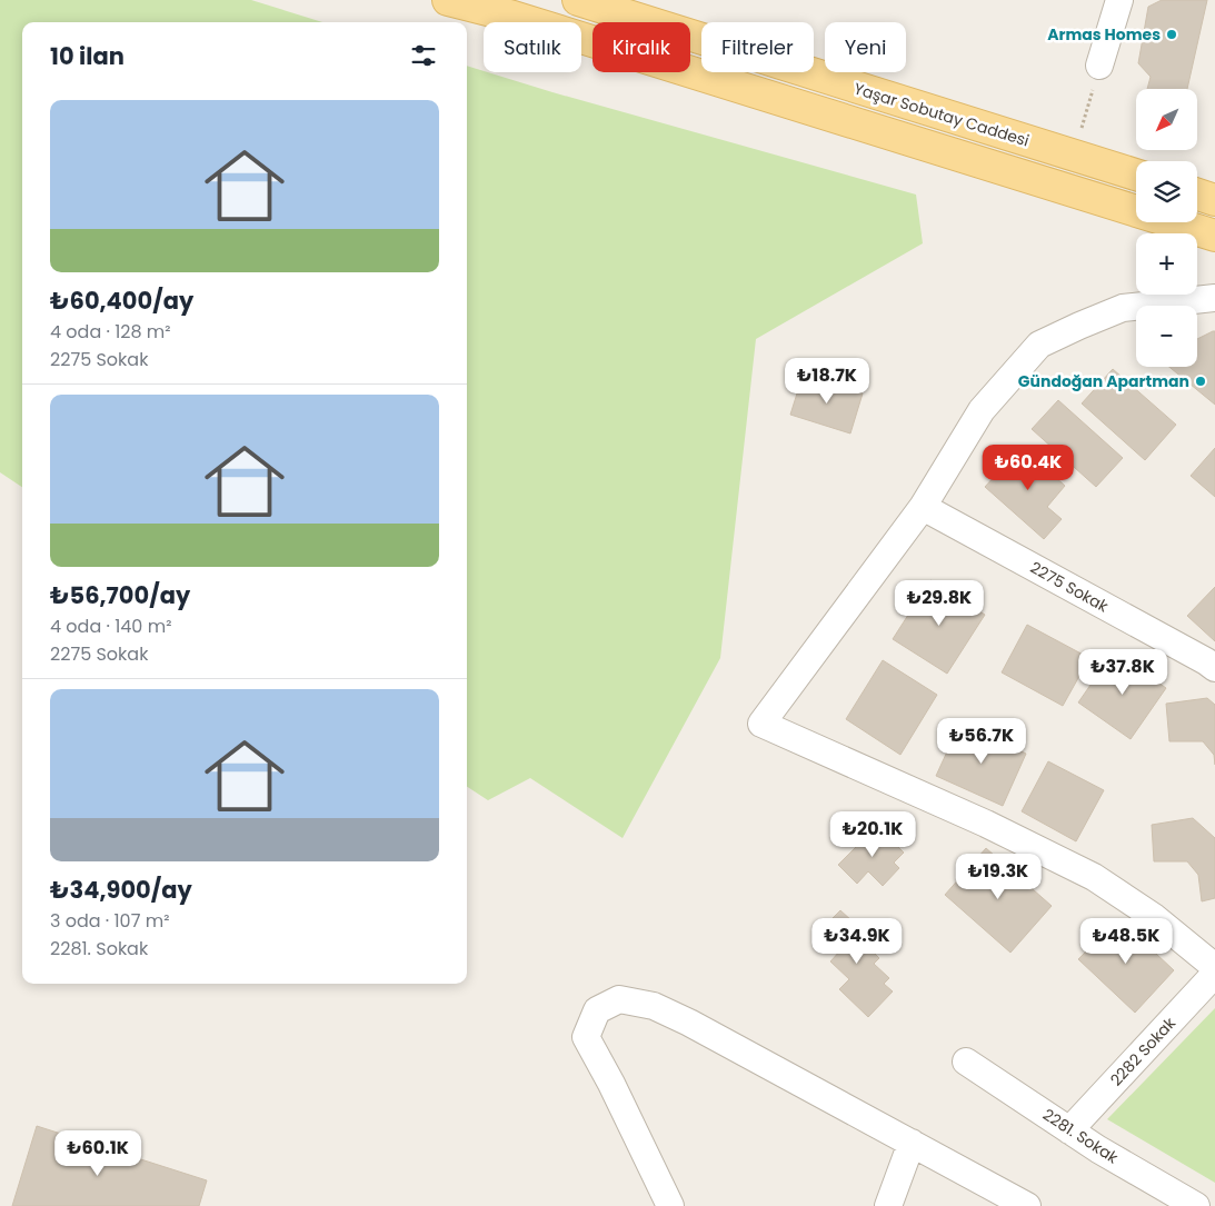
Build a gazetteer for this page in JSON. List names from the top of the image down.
{
  "streets": {
    "main road": ["Yaşar Sobutay Caddesi"],
    "street": ["2275 Sokak", "2282 Sokak", "2281. Sokak"]
  },
  "crossings": [
    ["2282 Sokak", "2281. Sokak"]
  ],
  "places": ["Armas Homes", "Gündoğan Apartman"],
  "north": "bottom left",
  "page": {
    "chip": [
      "Satılık",
      "Kiralık",
      "Filtreler",
      "Yeni"
    ],
    "heading": "10 ilan",
    "map_buttons": ["+", "−"],
    "list": [
      {
        "name": "₺60,400/ay",
        "note": "4 oda · 128 m² · 2275 Sokak"
      },
      {
        "name": "₺56,700/ay",
        "note": "4 oda · 140 m² · 2275 Sokak"
      },
      {
        "name": "₺34,900/ay",
        "note": "3 oda · 107 m² · 2281. Sokak"
      }
    ],
    "price": [
      "₺18.7K",
      "₺60.4K",
      "₺29.8K",
      "₺37.8K",
      "₺56.7K",
      "₺20.1K",
      "₺19.3K",
      "₺34.9K",
      "₺48.5K",
      "₺60.1K"
    ]
  }
}
